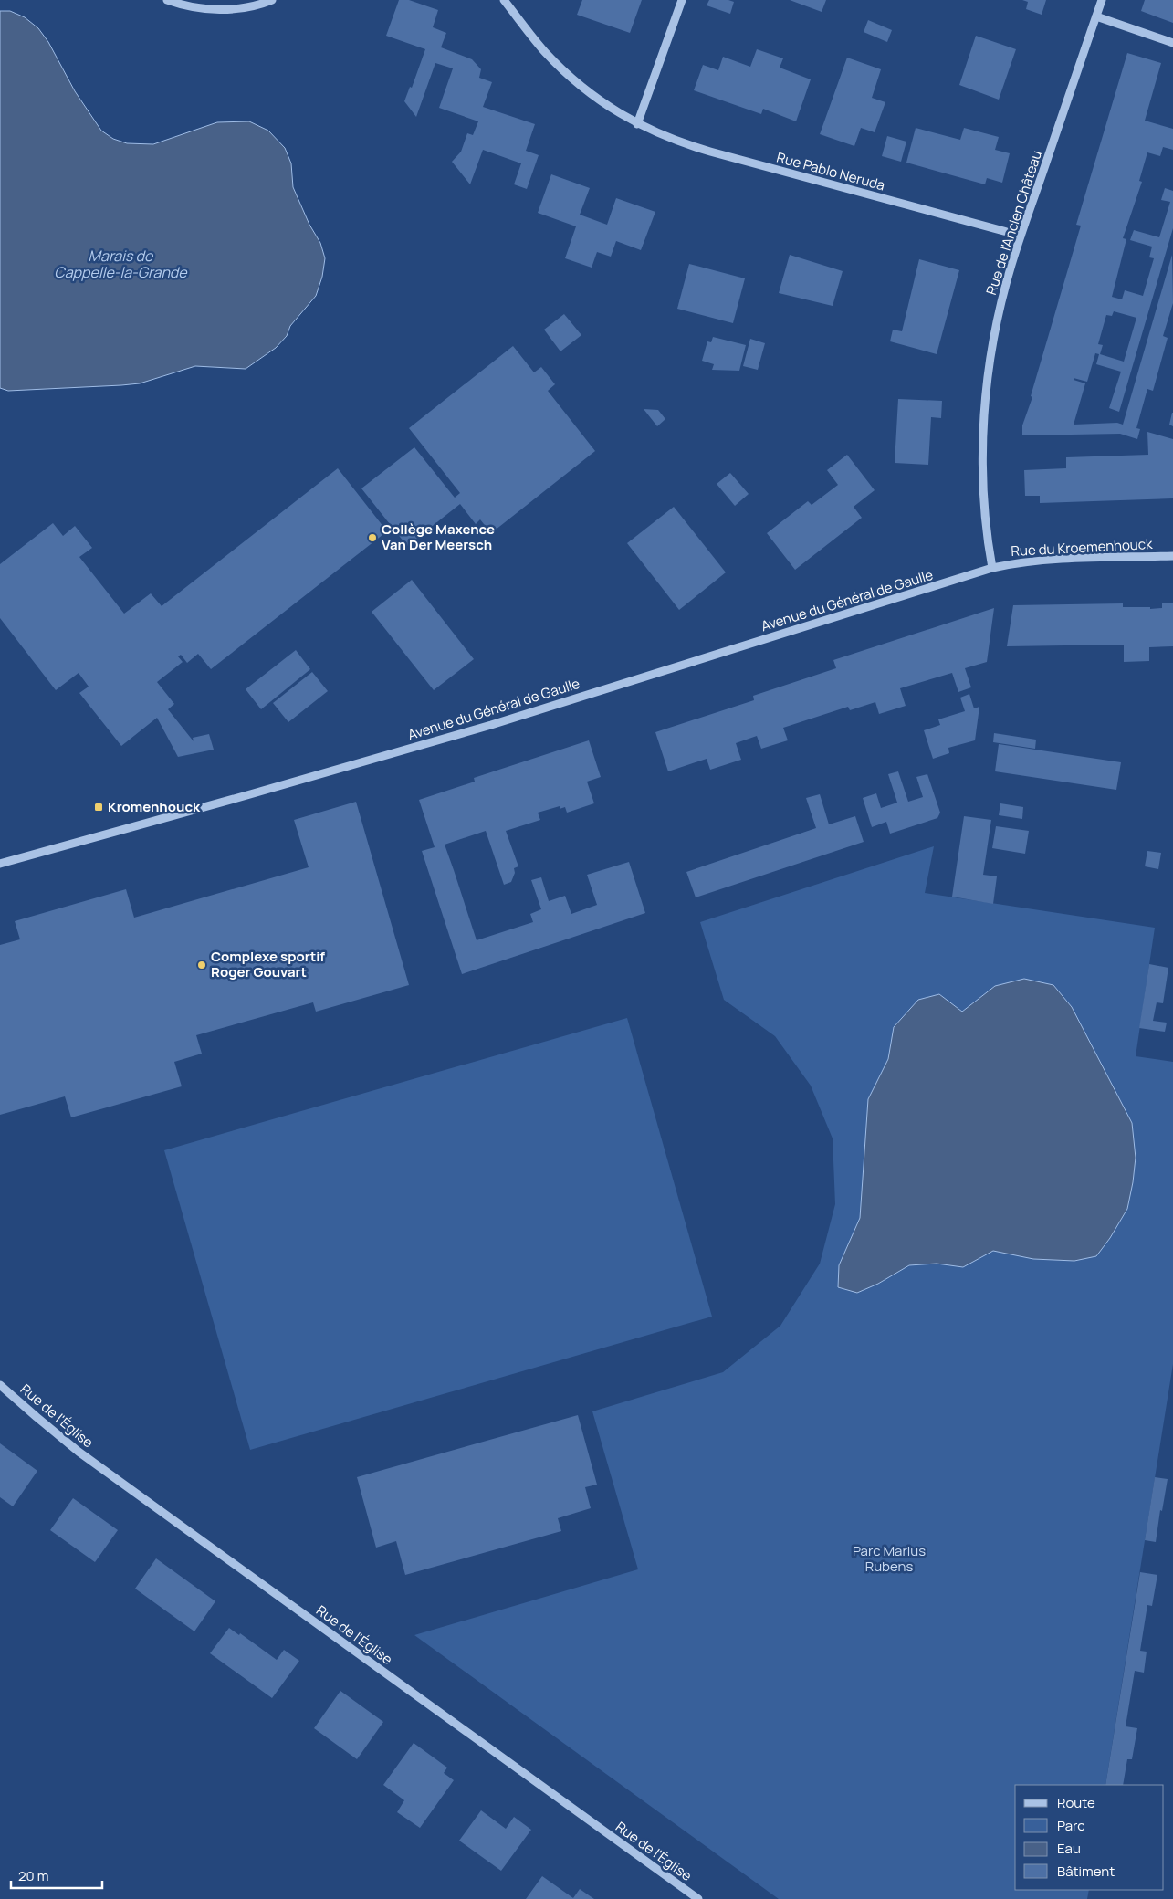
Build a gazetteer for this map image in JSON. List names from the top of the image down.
{
  "streets": {
    "street": [
      "Rue Pablo Neruda",
      "Rue de l'Ancien Château",
      "Rue du Kroemenhouck",
      "Avenue du Général de Gaulle",
      "Rue de l'Église"
    ]
  },
  "crossings": [
    ["Rue Pablo Neruda", "Rue de l'Ancien Château"],
    ["Rue de l'Ancien Château", "Rue du Kroemenhouck"],
    ["Rue de l'Ancien Château", "Avenue du Général de Gaulle"],
    ["Rue du Kroemenhouck", "Avenue du Général de Gaulle"]
  ],
  "water": ["Marais de Cappelle-la-Grande"],
  "parks": ["Parc Marius Rubens"],
  "places": {
    "other": ["Collège Maxence Van Der Meersch", "Complexe sportif Roger Gouvart"],
    "transit": ["Kromenhouck"]
  },
  "legend": [
    "Route",
    "Parc",
    "Eau",
    "Bâtiment"
  ],
  "scale_bar": "20 m"
}
